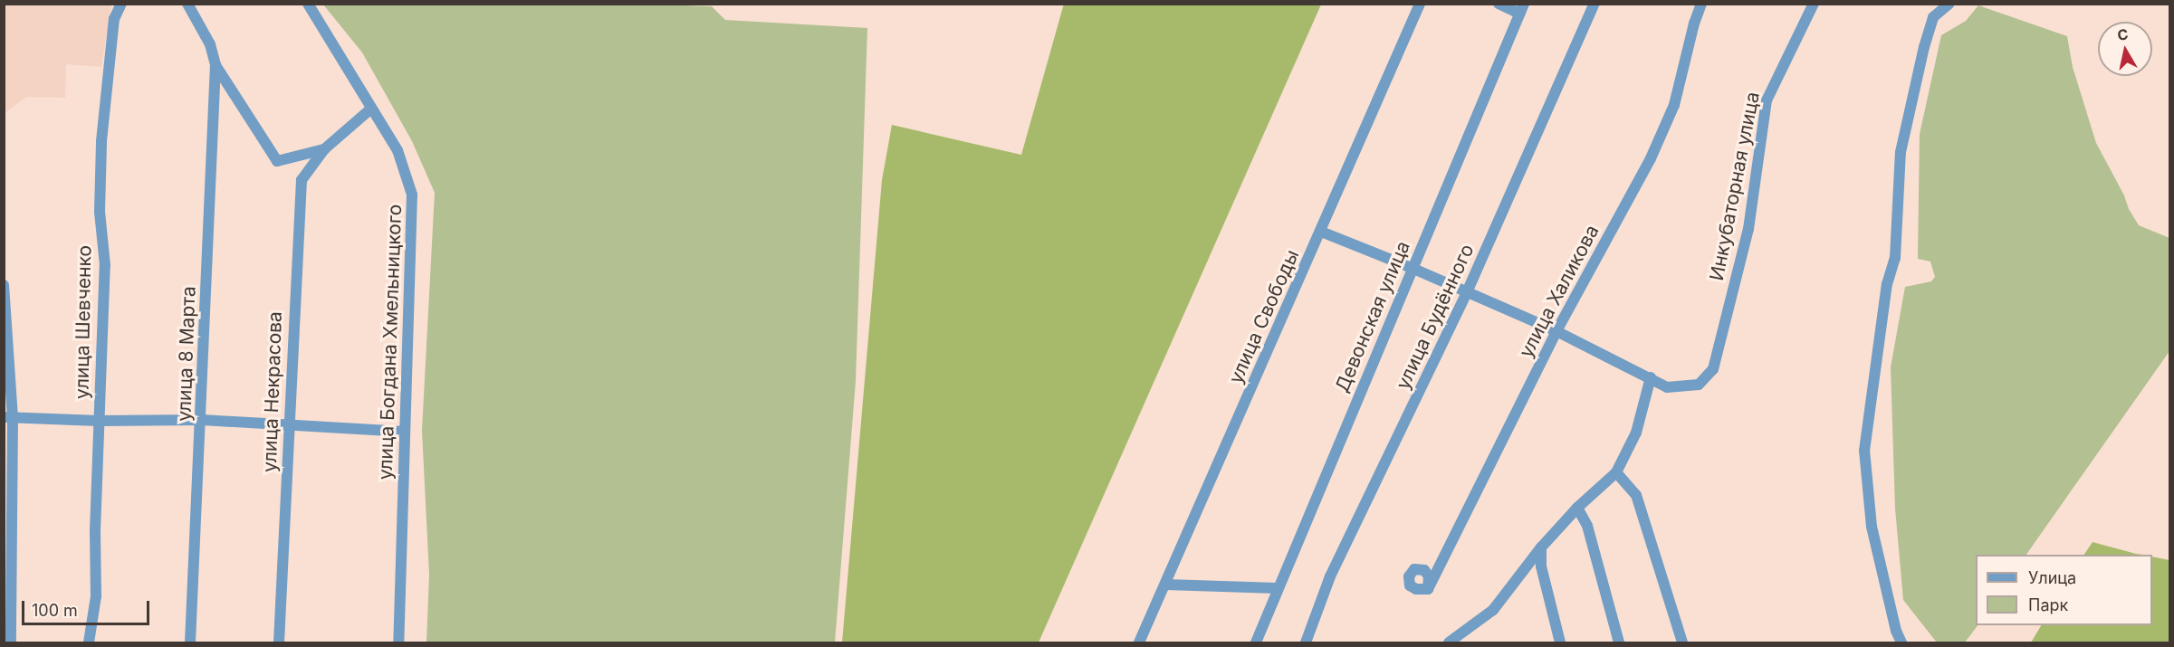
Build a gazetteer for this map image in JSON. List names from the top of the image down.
{
  "streets": {
    "street": [
      "Инкубаторная улица",
      "улица Халикова",
      "улица Свободы",
      "Девонская улица",
      "улица Будённого",
      "улица Шевченко",
      "улица Богдана Хмельницкого",
      "улица 8 Марта",
      "улица Некрасова"
    ]
  },
  "crossings": [
    ["Инкубаторная улица", "улица Халикова"],
    ["Инкубаторная улица", "улица Свободы"],
    ["Инкубаторная улица", "Девонская улица"],
    ["Инкубаторная улица", "улица Будённого"],
    ["улица Богдана Хмельницкого", "улица Некрасова"],
    ["улица 8 Марта", "улица Некрасова"]
  ],
  "legend": ["Улица", "Парк"],
  "scale_bar": "100 m",
  "north": "top"
}
